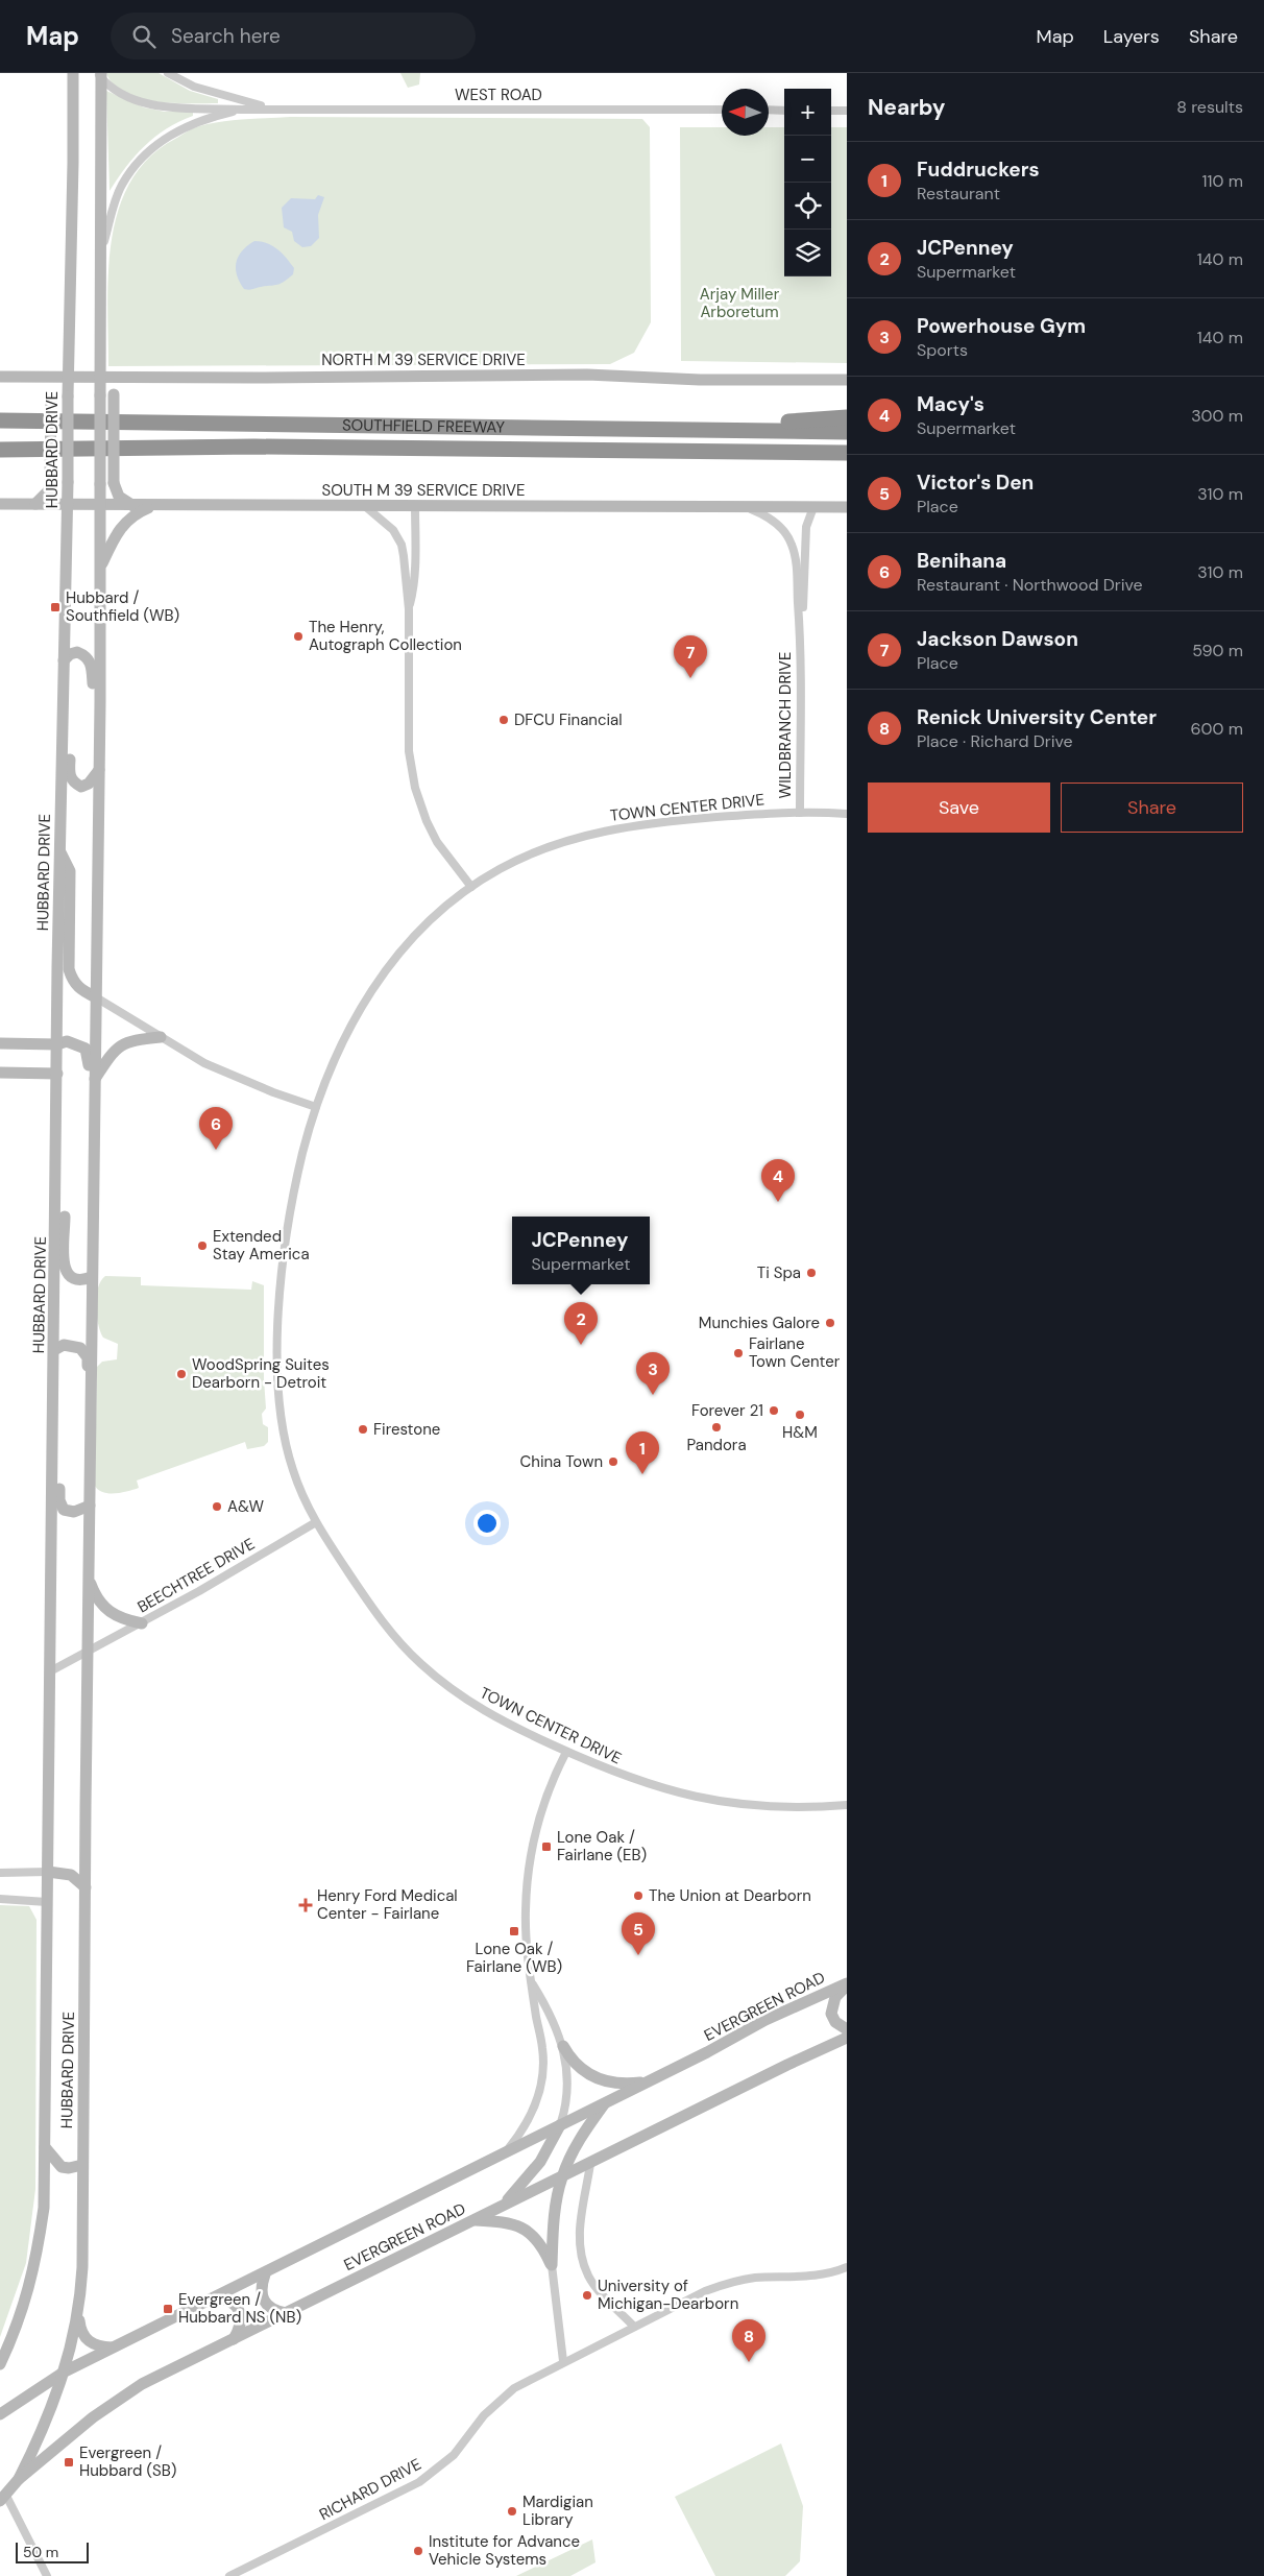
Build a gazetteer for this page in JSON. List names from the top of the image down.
{
  "streets": {
    "highway": ["SOUTHFIELD FREEWAY"],
    "street": [
      "WEST ROAD",
      "NORTH M 39 SERVICE DRIVE",
      "HUBBARD DRIVE",
      "SOUTH M 39 SERVICE DRIVE",
      "WILDBRANCH DRIVE",
      "TOWN CENTER DRIVE",
      "BEECHTREE DRIVE",
      "EVERGREEN ROAD",
      "RICHARD DRIVE"
    ]
  },
  "crossings": [
    ["WEST ROAD", "HUBBARD DRIVE"],
    ["NORTH M 39 SERVICE DRIVE", "HUBBARD DRIVE"],
    ["HUBBARD DRIVE", "SOUTH M 39 SERVICE DRIVE"],
    ["HUBBARD DRIVE", "BEECHTREE DRIVE"],
    ["HUBBARD DRIVE", "EVERGREEN ROAD"],
    ["SOUTH M 39 SERVICE DRIVE", "WILDBRANCH DRIVE"],
    ["WILDBRANCH DRIVE", "TOWN CENTER DRIVE"],
    ["TOWN CENTER DRIVE", "BEECHTREE DRIVE"]
  ],
  "parks": ["Arjay Miller Arboretum"],
  "places": {
    "transit": [
      "Hubbard / Southfield (WB)",
      "Lone Oak / Fairlane (EB)",
      "Lone Oak / Fairlane (WB)",
      "Evergreen / Hubbard NS (NB)",
      "Evergreen / Hubbard (SB)"
    ],
    "other": [
      "The Henry, Autograph Collection",
      "DFCU Financial",
      "Extended Stay America",
      "Ti Spa",
      "Munchies Galore",
      "Fairlane Town Center",
      "WoodSpring Suites Dearborn - Detroit",
      "Forever 21",
      "H&M",
      "Pandora",
      "Firestone",
      "China Town",
      "A&W",
      "The Union at Dearborn",
      "University of Michigan-Dearborn",
      "Mardigian Library",
      "Institute for Advance Vehicle Systems"
    ],
    "health": ["Henry Ford Medical Center - Fairlane"]
  },
  "scale_bar": "50 m",
  "north": "left",
  "page": {
    "header": "Map",
    "search": "Search here",
    "nav": ["Map", "Layers", "Share"],
    "heading": ["Nearby", "8 results"],
    "map_buttons": ["+", "−"],
    "list": [
      {
        "mark": "1",
        "name": "Fuddruckers",
        "note": "Restaurant",
        "value": "110 m"
      },
      {
        "mark": "2",
        "name": "JCPenney",
        "note": "Supermarket",
        "value": "140 m"
      },
      {
        "mark": "3",
        "name": "Powerhouse Gym",
        "note": "Sports",
        "value": "140 m"
      },
      {
        "mark": "4",
        "name": "Macy's",
        "note": "Supermarket",
        "value": "300 m"
      },
      {
        "mark": "5",
        "name": "Victor's Den",
        "note": "Place",
        "value": "310 m"
      },
      {
        "mark": "6",
        "name": "Benihana",
        "note": "Restaurant · Northwood Drive",
        "value": "310 m"
      },
      {
        "mark": "7",
        "name": "Jackson Dawson",
        "note": "Place",
        "value": "590 m"
      },
      {
        "mark": "8",
        "name": "Renick University Center",
        "note": "Place · Richard Drive",
        "value": "600 m"
      }
    ],
    "pins": [
      "7",
      "6",
      "4",
      "2",
      "3",
      "1",
      "5",
      "8"
    ],
    "buttons": ["Save", "Share"],
    "popup": ["JCPenney", "Supermarket"],
    "scale": "50 m"
  }
}
